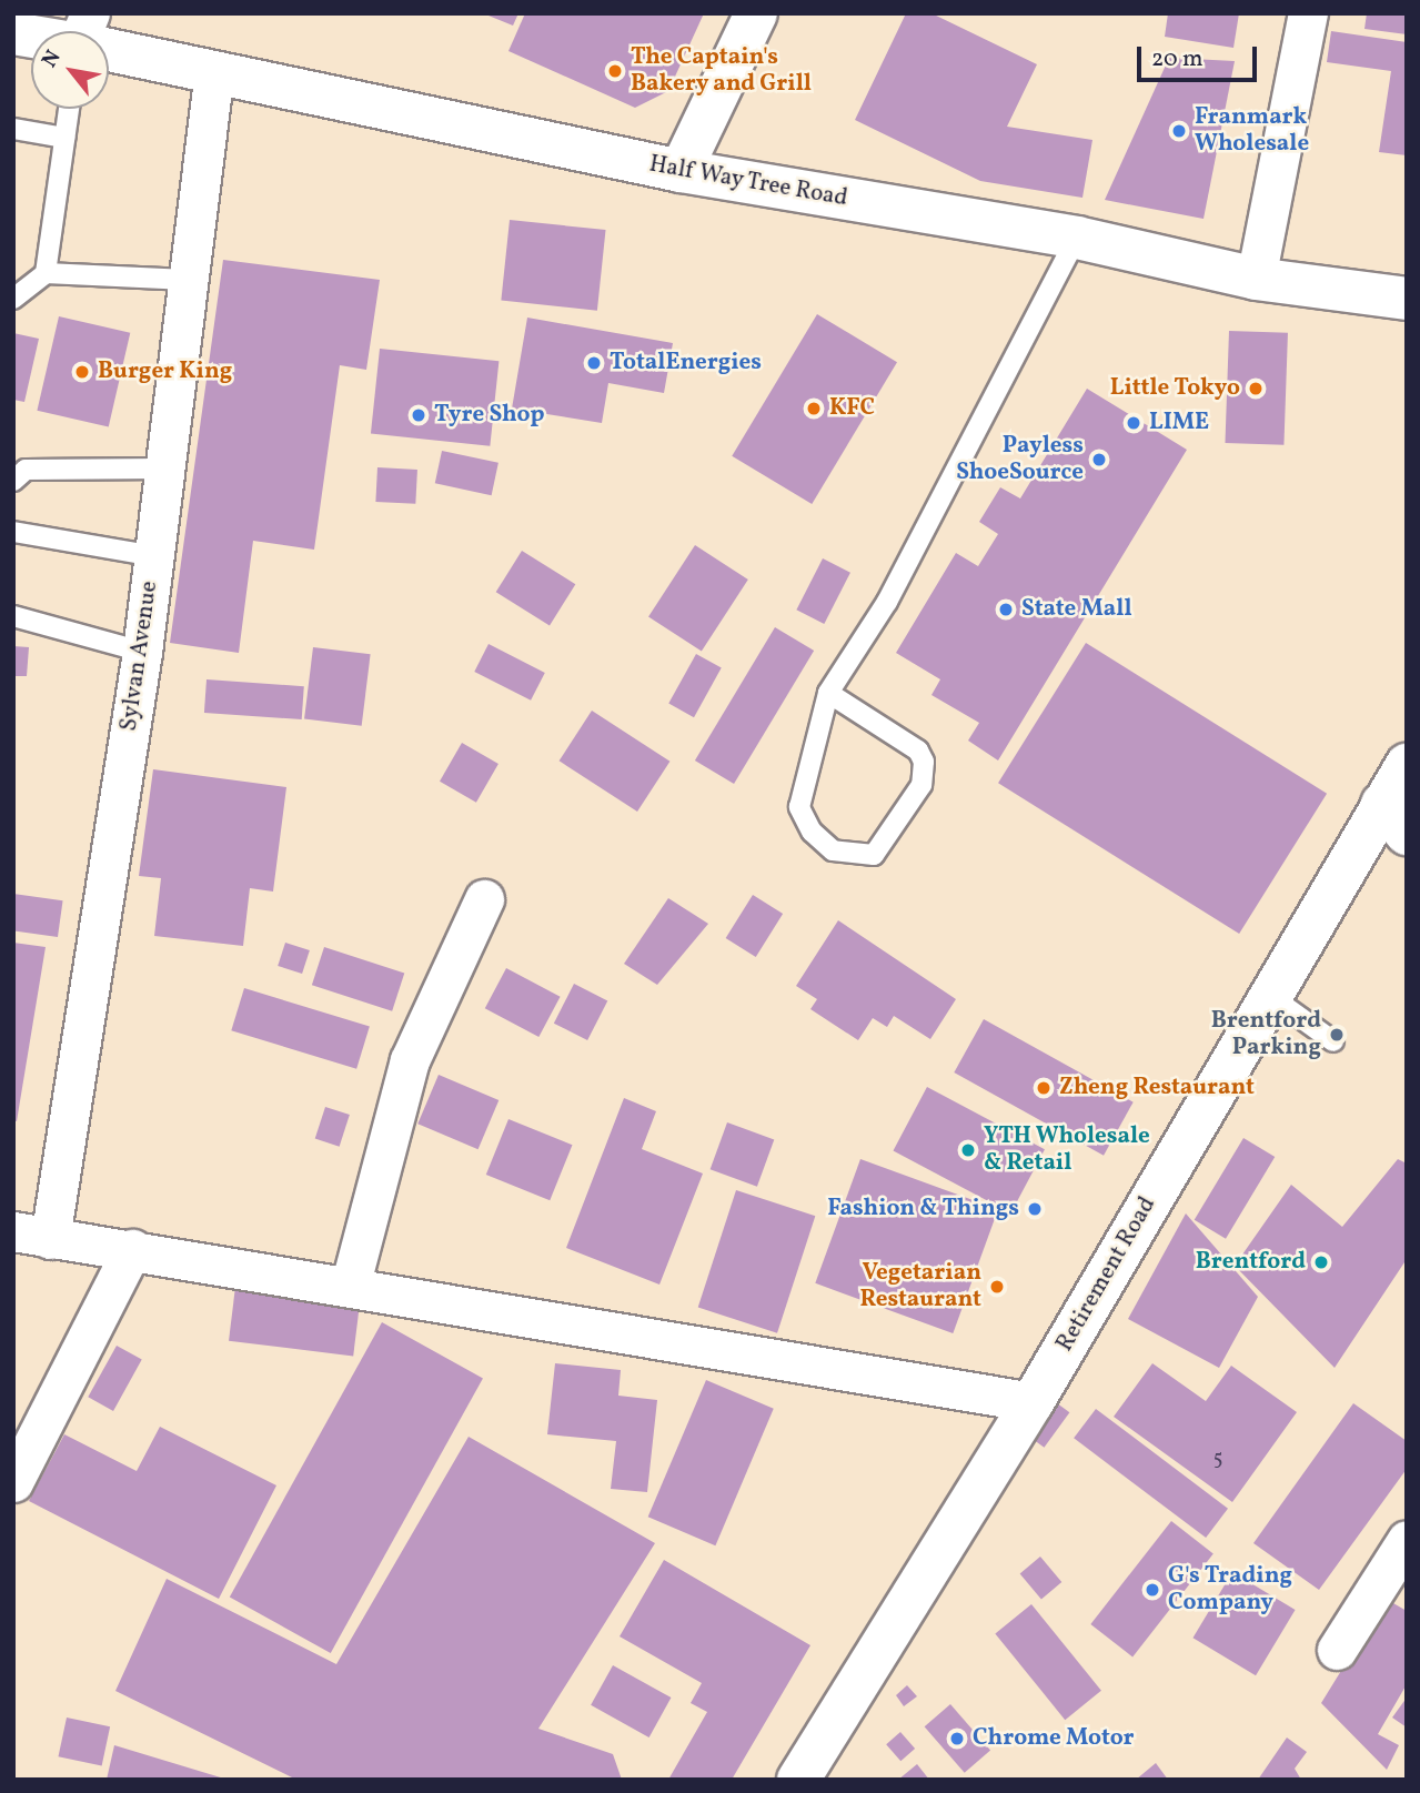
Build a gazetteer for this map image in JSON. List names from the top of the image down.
{
  "streets": {
    "main road": ["Half Way Tree Road", "Retirement Road"],
    "street": ["Sylvan Avenue"]
  },
  "crossings": [
    ["Half Way Tree Road", "Sylvan Avenue"]
  ],
  "places": [
    "The Captain's Bakery and Grill",
    "Franmark Wholesale",
    "TotalEnergies",
    "Burger King",
    "Little Tokyo",
    "KFC",
    "Tyre Shop",
    "LIME",
    "Payless ShoeSource",
    "State Mall",
    "Brentford Parking",
    "Zheng Restaurant",
    "YTH Wholesale & Retail",
    "Fashion & Things",
    "Brentford",
    "Vegetarian Restaurant",
    "G's Trading Company",
    "Chrome Motor"
  ],
  "house_numbers": ["5"],
  "scale_bar": "20 m",
  "north": "top left"
}
